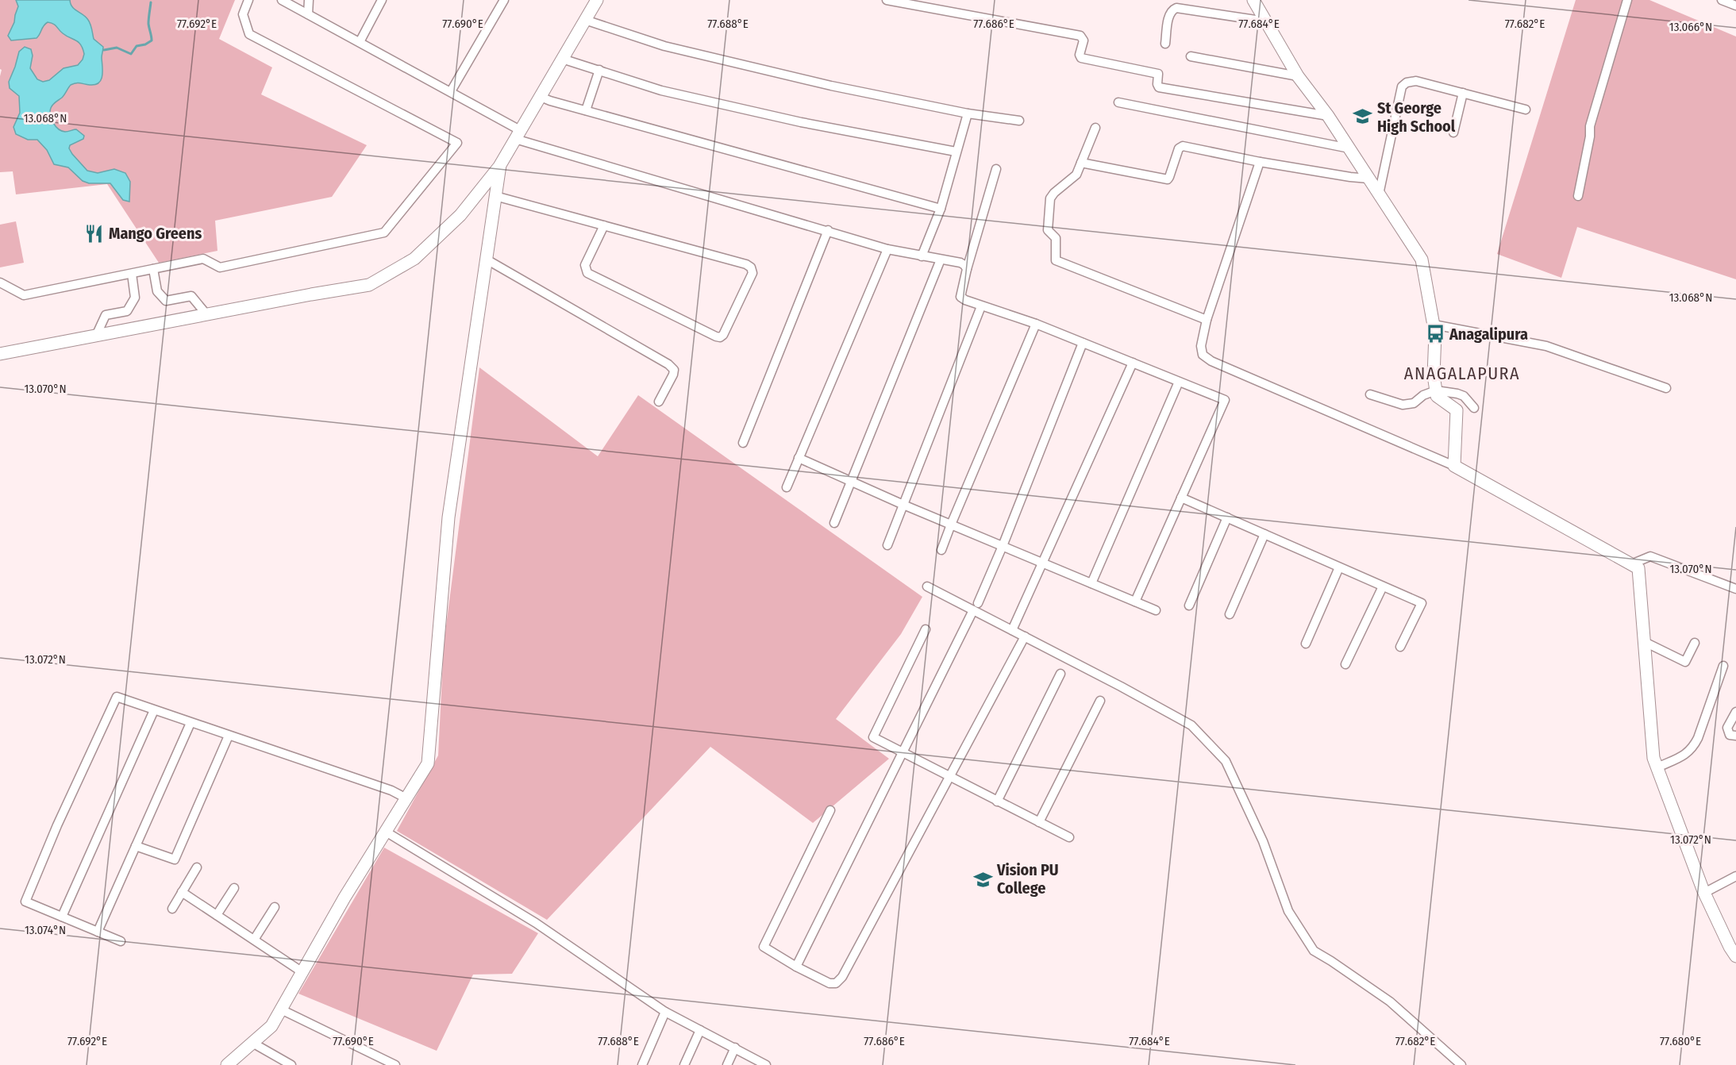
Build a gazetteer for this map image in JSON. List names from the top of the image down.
{
  "districts": ["ANAGALAPURA"],
  "places": {
    "school or university": ["St George High School", "Vision PU College"],
    "restaurant": ["Mango Greens"],
    "bus stop": ["Anagalipura"]
  },
  "coordinates": [
    "77.692°E",
    "77.690°E",
    "77.688°E",
    "77.686°E",
    "77.684°E",
    "77.682°E",
    "13.066°N",
    "13.068°N",
    "13.070°N",
    "13.072°N",
    "13.074°N",
    "77.680°E"
  ]
}
